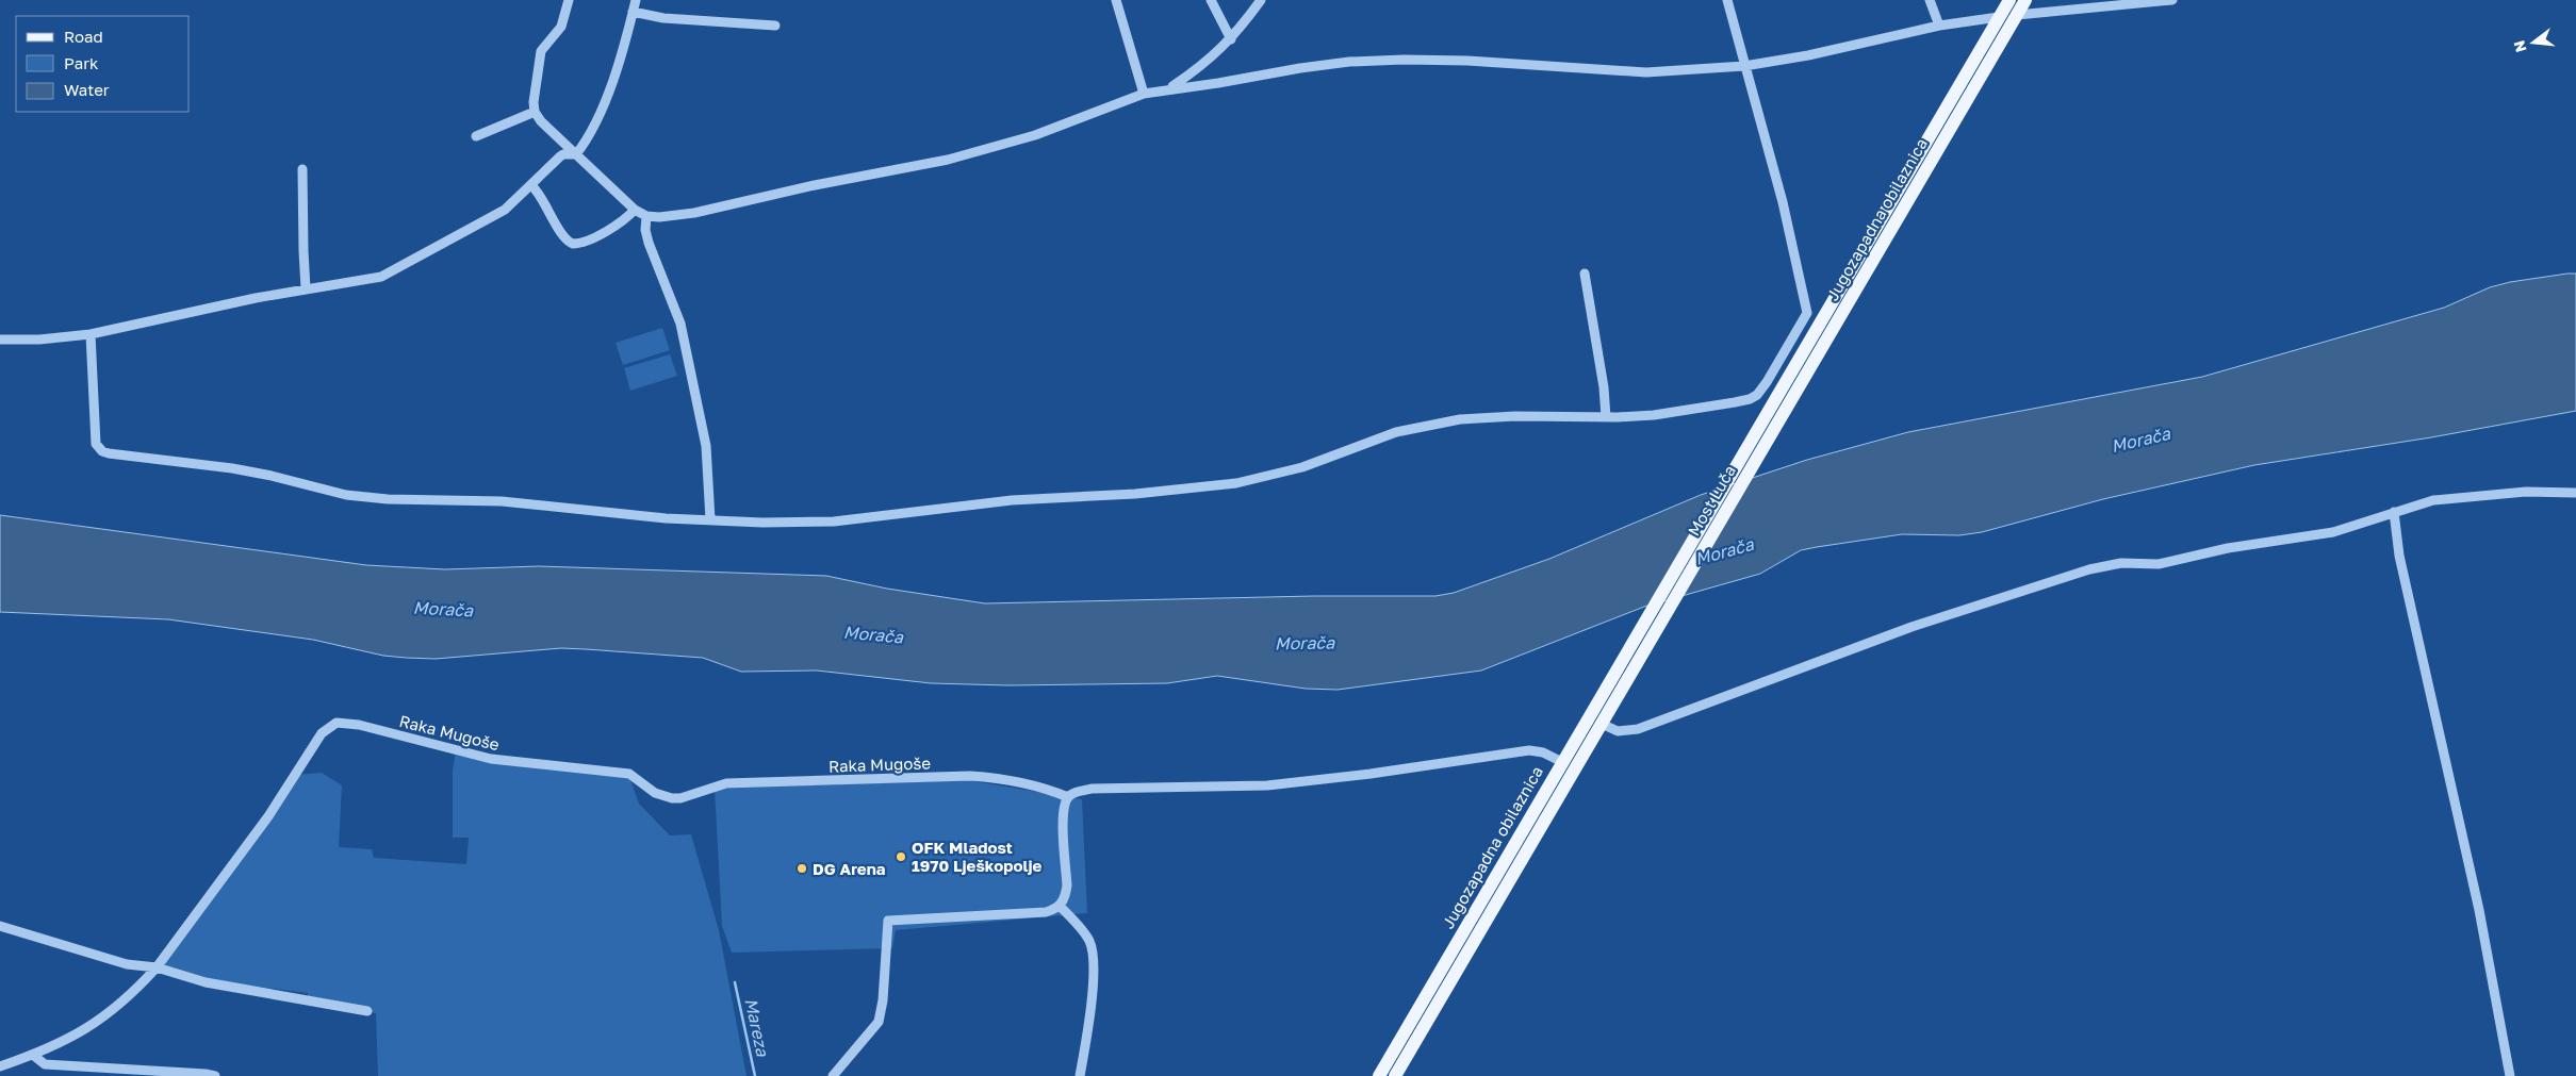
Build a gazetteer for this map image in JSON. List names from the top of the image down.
{
  "streets": {
    "main road": ["Jugozapadna obilaznica", "Most Luča"],
    "street": ["Raka Mugoše"]
  },
  "crossings": [
    ["Jugozapadna obilaznica", "Most Luča"]
  ],
  "water": ["Morača", "Mareza"],
  "places": ["OFK Mladost 1970 Lješkopolje", "DG Arena"],
  "legend": ["Road", "Park", "Water"],
  "north": "left"
}
